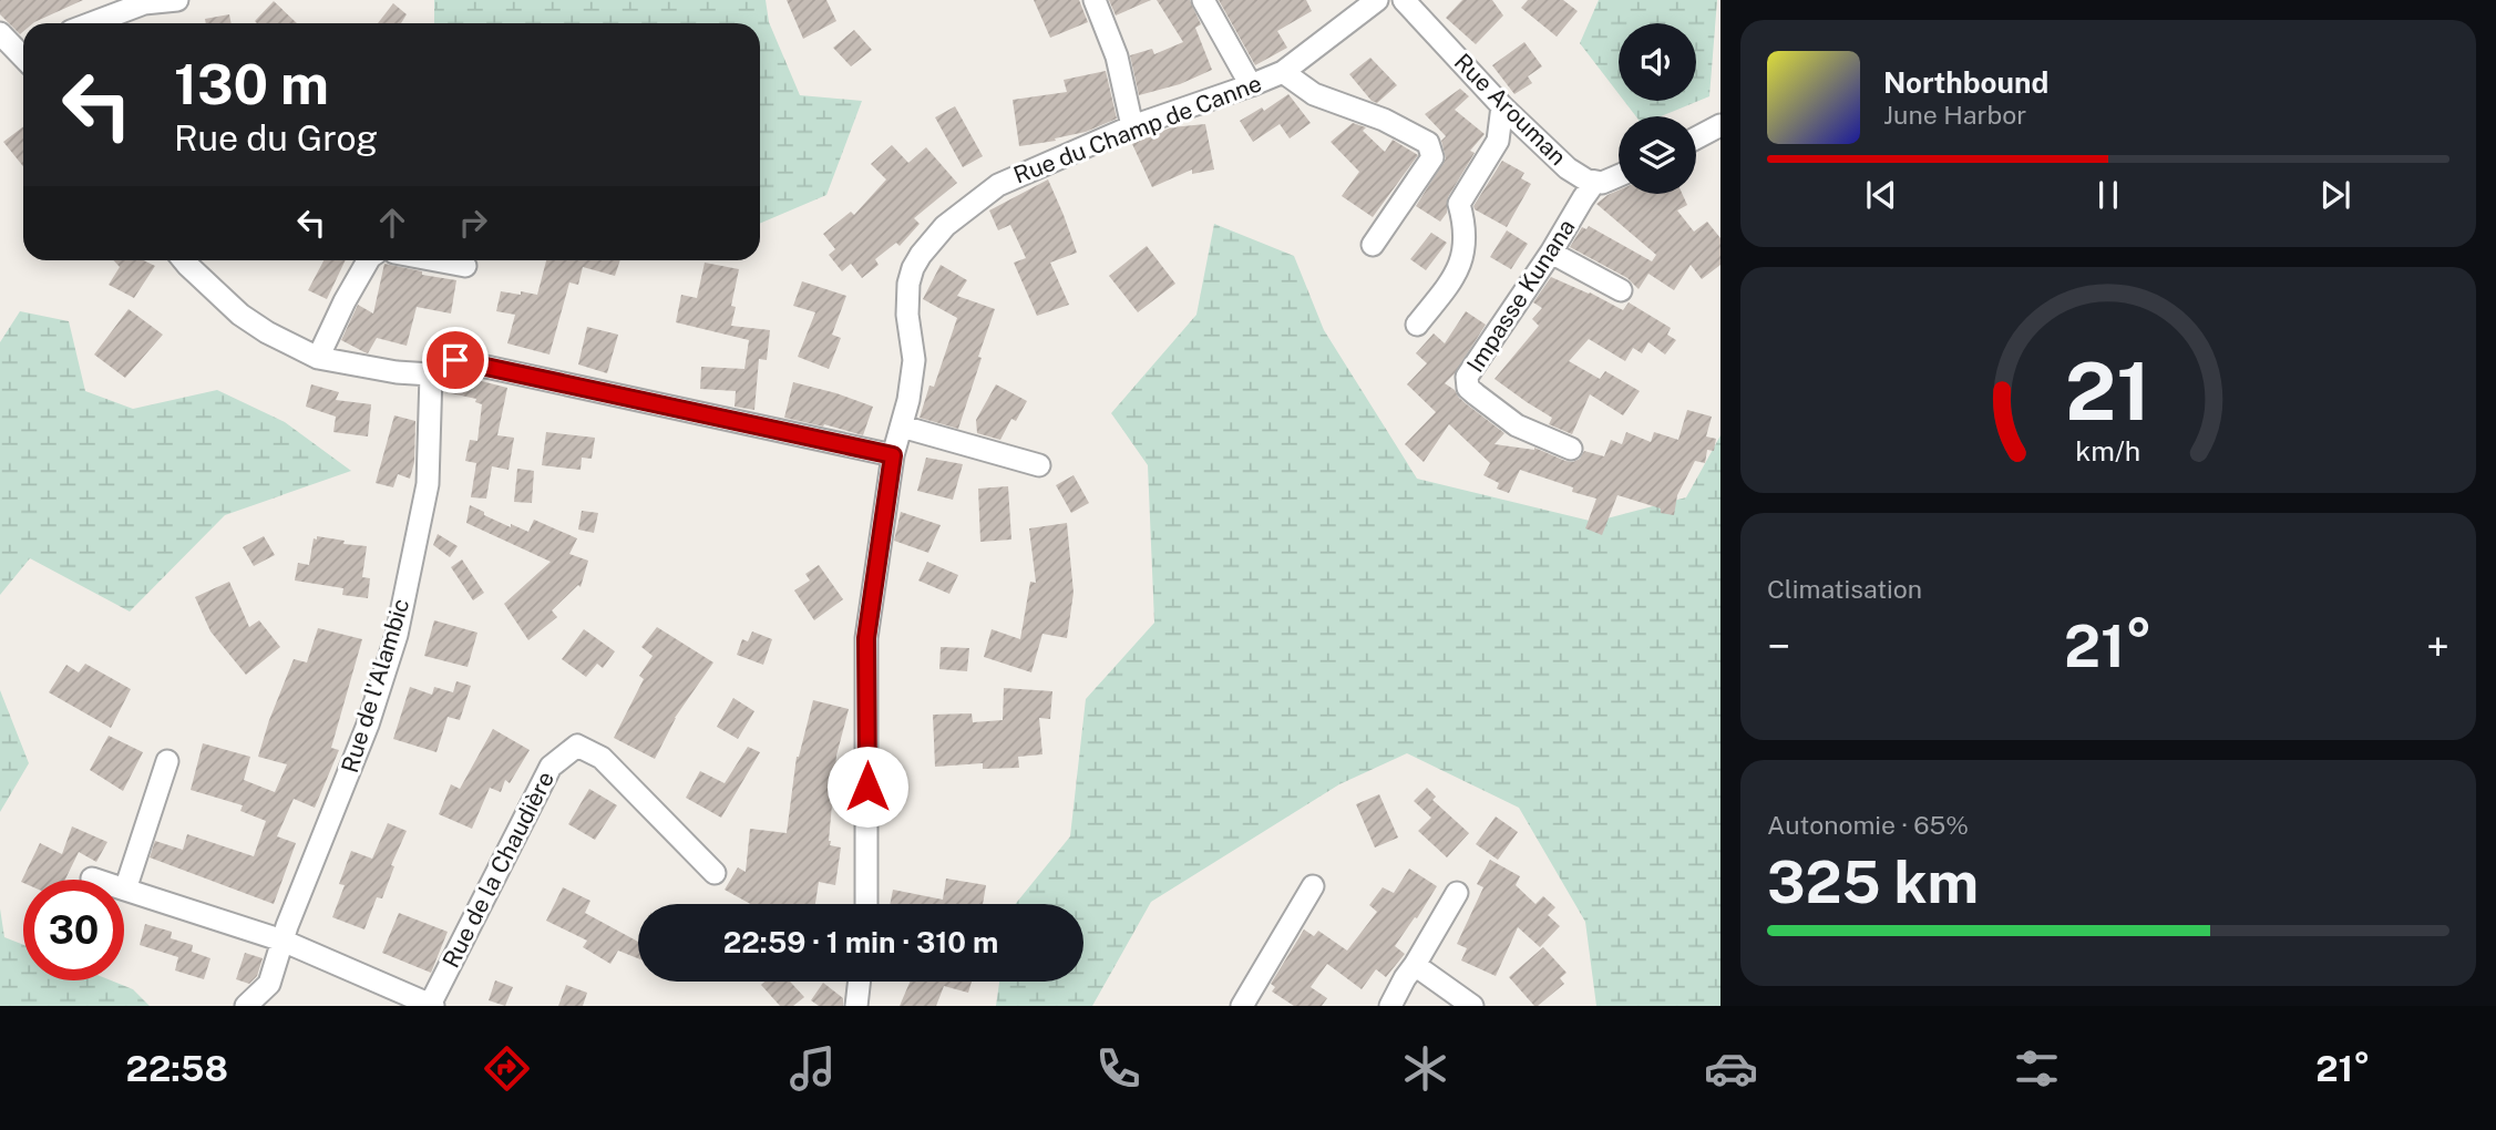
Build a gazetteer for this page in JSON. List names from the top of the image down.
{
  "streets": {
    "street": [
      "Rue Arouman",
      "Rue du Champ de Canne",
      "Impasse Kunana",
      "Rue de l'Alambic",
      "Rue de la Chaudière"
    ]
  },
  "crossings": [
    ["Rue Arouman", "Impasse Kunana"]
  ],
  "page": {
    "turn": ["130 m", "Rue du Grog"],
    "song": ["Northbound", "June Harbor"],
    "tile": [
      "Climatisation",
      ["Autonomie · 65%", "325 km"]
    ],
    "heat": ["−", "21°", "+"],
    "limit": "30",
    "trip": "22:59 · 1 min · 310 m",
    "tabs": ["22:58", "21°"],
    "gauge": ["21", "km/h"]
  }
}
